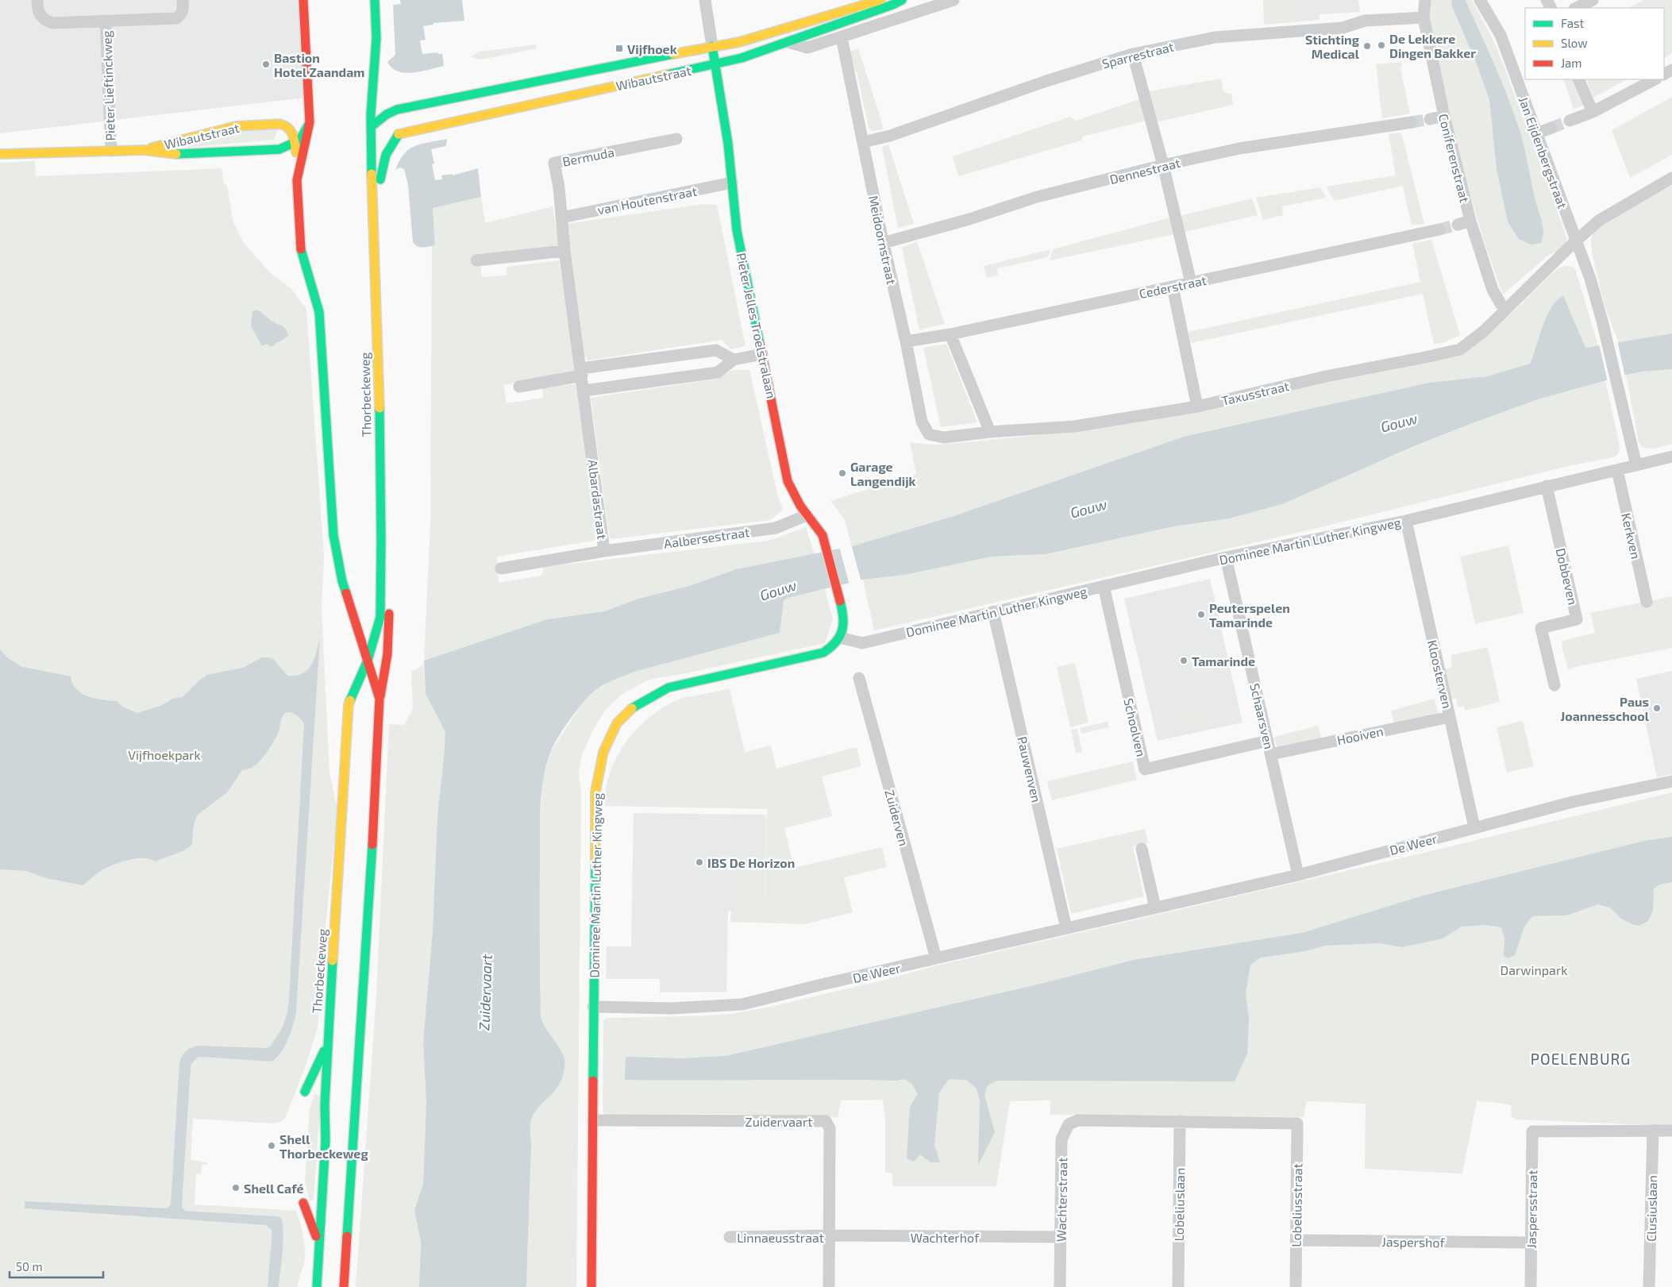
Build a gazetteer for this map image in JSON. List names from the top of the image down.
{
  "streets": {
    "main road": [
      "Wibautstraat",
      "Pieter Jelles Troelstralaan",
      "Thorbeckeweg",
      "Dominee Martin Luther Kingweg"
    ],
    "street": [
      "Sparrestraat",
      "Pieter Lieftinckweg",
      "Jan Eijdenbergstraat",
      "Bermuda",
      "Coniferenstraat",
      "Dennestraat",
      "van Houtenstraat",
      "Meidoornstraat",
      "Cederstraat",
      "Taxusstraat",
      "Albardastraat",
      "Kerkven",
      "Aalbersestraat",
      "Dobbeven",
      "Kloosterven",
      "Schaarsven",
      "Schoolven",
      "Hooiven",
      "Pauwenven",
      "Zuiderven",
      "De Weer",
      "Zuidervaart",
      "Wachterstraat",
      "Lobeliuslaan",
      "Lobeliusstraat",
      "Clusiuslaan",
      "Jaspersstraat",
      "Linnaeusstraat",
      "Wachterhof",
      "Jaspershof"
    ]
  },
  "crossings": [
    ["Sparrestraat", "Coniferenstraat"],
    ["Sparrestraat", "Meidoornstraat"],
    ["Wibautstraat", "Pieter Lieftinckweg"],
    ["Wibautstraat", "Pieter Jelles Troelstralaan"],
    ["Wibautstraat", "Thorbeckeweg"],
    ["Jan Eijdenbergstraat", "Dominee Martin Luther Kingweg"],
    ["Bermuda", "van Houtenstraat"],
    ["Coniferenstraat", "Taxusstraat"],
    ["Dennestraat", "Meidoornstraat"],
    ["van Houtenstraat", "Pieter Jelles Troelstralaan"],
    ["Meidoornstraat", "Cederstraat"],
    ["Meidoornstraat", "Taxusstraat"],
    ["Pieter Jelles Troelstralaan", "Aalbersestraat"],
    ["Pieter Jelles Troelstralaan", "Dominee Martin Luther Kingweg"],
    ["Albardastraat", "Aalbersestraat"],
    ["Kerkven", "Dominee Martin Luther Kingweg"],
    ["Dominee Martin Luther Kingweg", "Dobbeven"],
    ["Dominee Martin Luther Kingweg", "Kloosterven"],
    ["Dominee Martin Luther Kingweg", "Schaarsven"],
    ["Dominee Martin Luther Kingweg", "Schoolven"],
    ["Dominee Martin Luther Kingweg", "Pauwenven"],
    ["Dominee Martin Luther Kingweg", "De Weer"],
    ["Kloosterven", "Hooiven"],
    ["Kloosterven", "De Weer"],
    ["Schaarsven", "Schoolven"],
    ["Schaarsven", "Hooiven"],
    ["Schaarsven", "De Weer"],
    ["Pauwenven", "De Weer"],
    ["Zuiderven", "De Weer"],
    ["Zuidervaart", "Linnaeusstraat"],
    ["Zuidervaart", "Wachterhof"],
    ["Wachterstraat", "Lobeliuslaan"],
    ["Wachterstraat", "Lobeliusstraat"],
    ["Wachterstraat", "Wachterhof"],
    ["Lobeliuslaan", "Lobeliusstraat"],
    ["Lobeliusstraat", "Jaspershof"],
    ["Clusiuslaan", "Jaspersstraat"],
    ["Jaspersstraat", "Jaspershof"],
    ["Linnaeusstraat", "Wachterhof"]
  ],
  "districts": ["POELENBURG"],
  "water": ["Gouw", "Zuidervaart"],
  "parks": ["Vijfhoekpark", "Darwinpark"],
  "places": {
    "other": [
      "De Lekkere Dingen Bakker",
      "Stichting Medical",
      "Bastion Hotel Zaandam",
      "Garage Langendijk",
      "Peuterspelen Tamarinde",
      "Tamarinde",
      "Paus Joannesschool",
      "IBS De Horizon",
      "Shell Thorbeckeweg",
      "Shell Café"
    ],
    "transit": ["Vijfhoek"]
  },
  "legend": ["Fast", "Slow", "Jam"],
  "scale_bar": "50 m"
}
